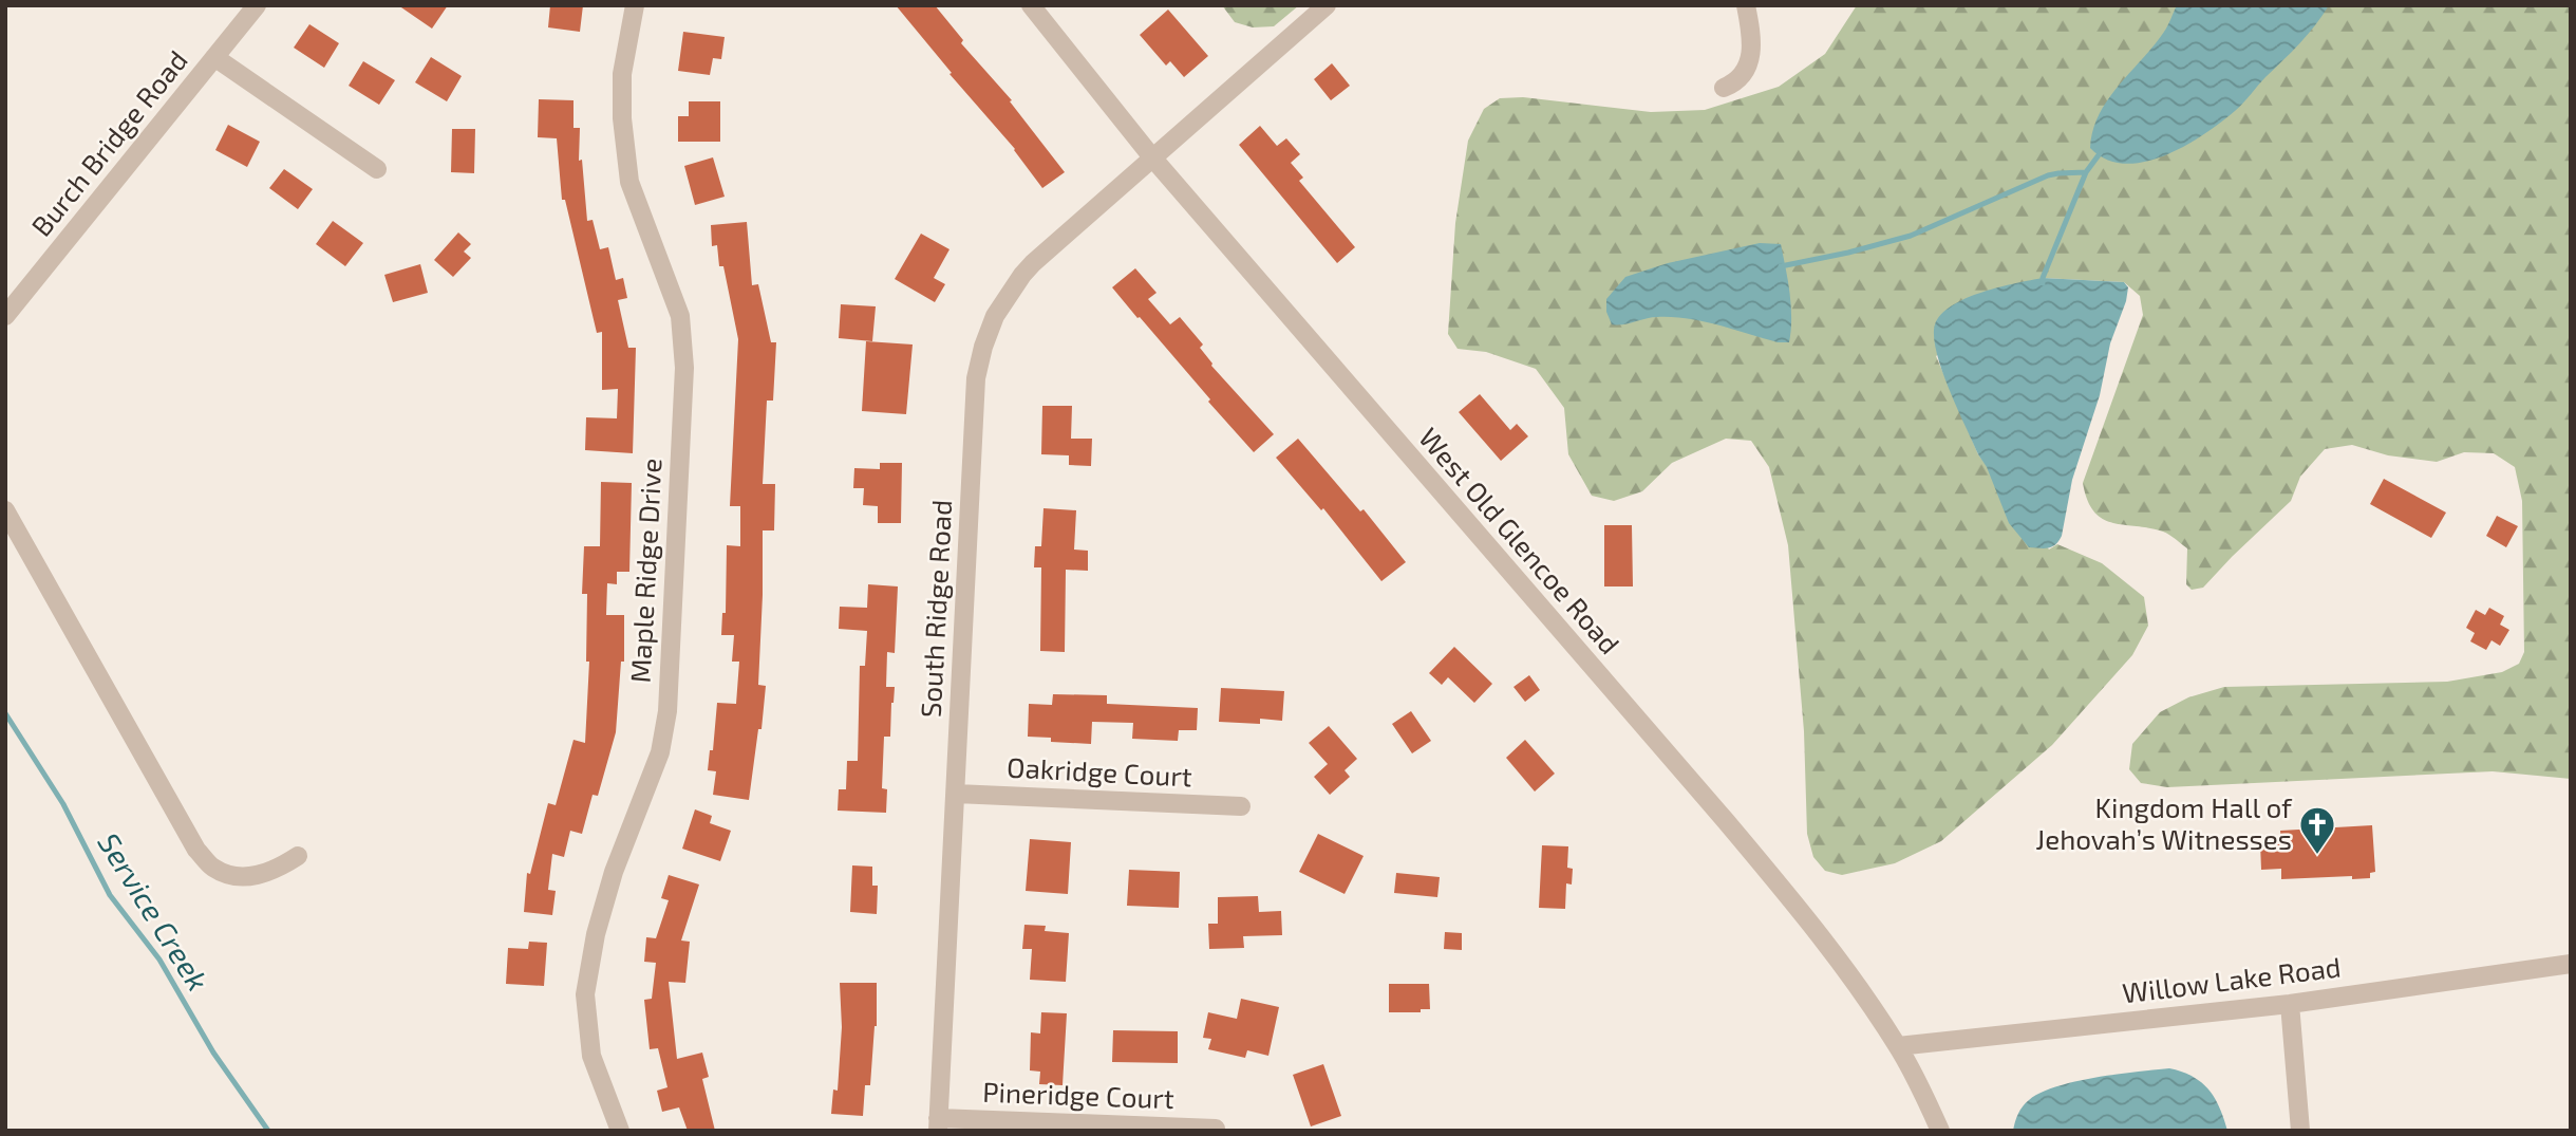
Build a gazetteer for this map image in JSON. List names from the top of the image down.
{
  "streets": {
    "street": [
      "Burch Bridge Road",
      "West Old Glencoe Road",
      "Maple Ridge Drive",
      "South Ridge Road",
      "Oakridge Court",
      "Willow Lake Road",
      "Pineridge Court"
    ]
  },
  "crossings": [
    ["West Old Glencoe Road", "South Ridge Road"],
    ["West Old Glencoe Road", "Willow Lake Road"],
    ["South Ridge Road", "Oakridge Court"],
    ["South Ridge Road", "Pineridge Court"]
  ],
  "water": ["Service Creek"],
  "places": {
    "church": ["Kingdom Hall of Jehovah’s Witnesses"]
  }
}
